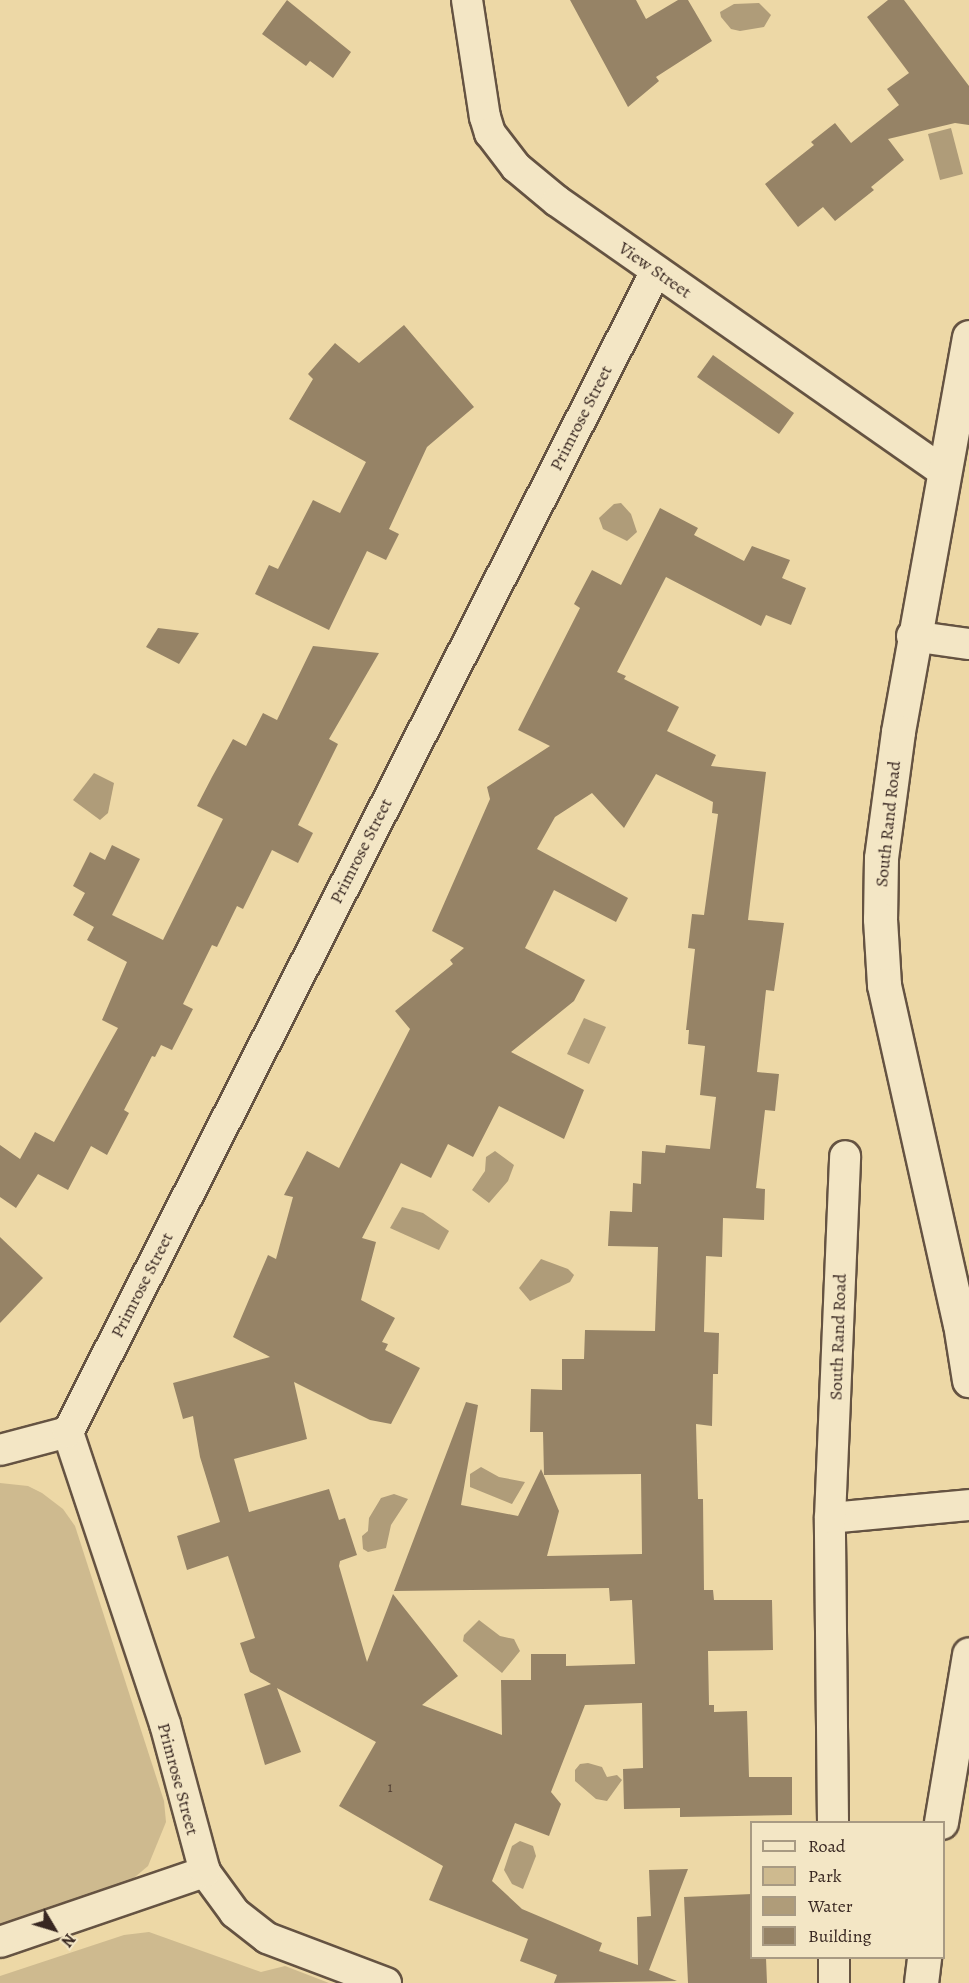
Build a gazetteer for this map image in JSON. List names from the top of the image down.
{
  "streets": {
    "main road": ["South Rand Road"],
    "street": ["View Street", "Primrose Street"]
  },
  "crossings": [
    ["View Street", "Primrose Street"],
    ["View Street", "South Rand Road"]
  ],
  "house_numbers": ["1"],
  "legend": [
    "Road",
    "Park",
    "Water",
    "Building"
  ],
  "north": "bottom right"
}
